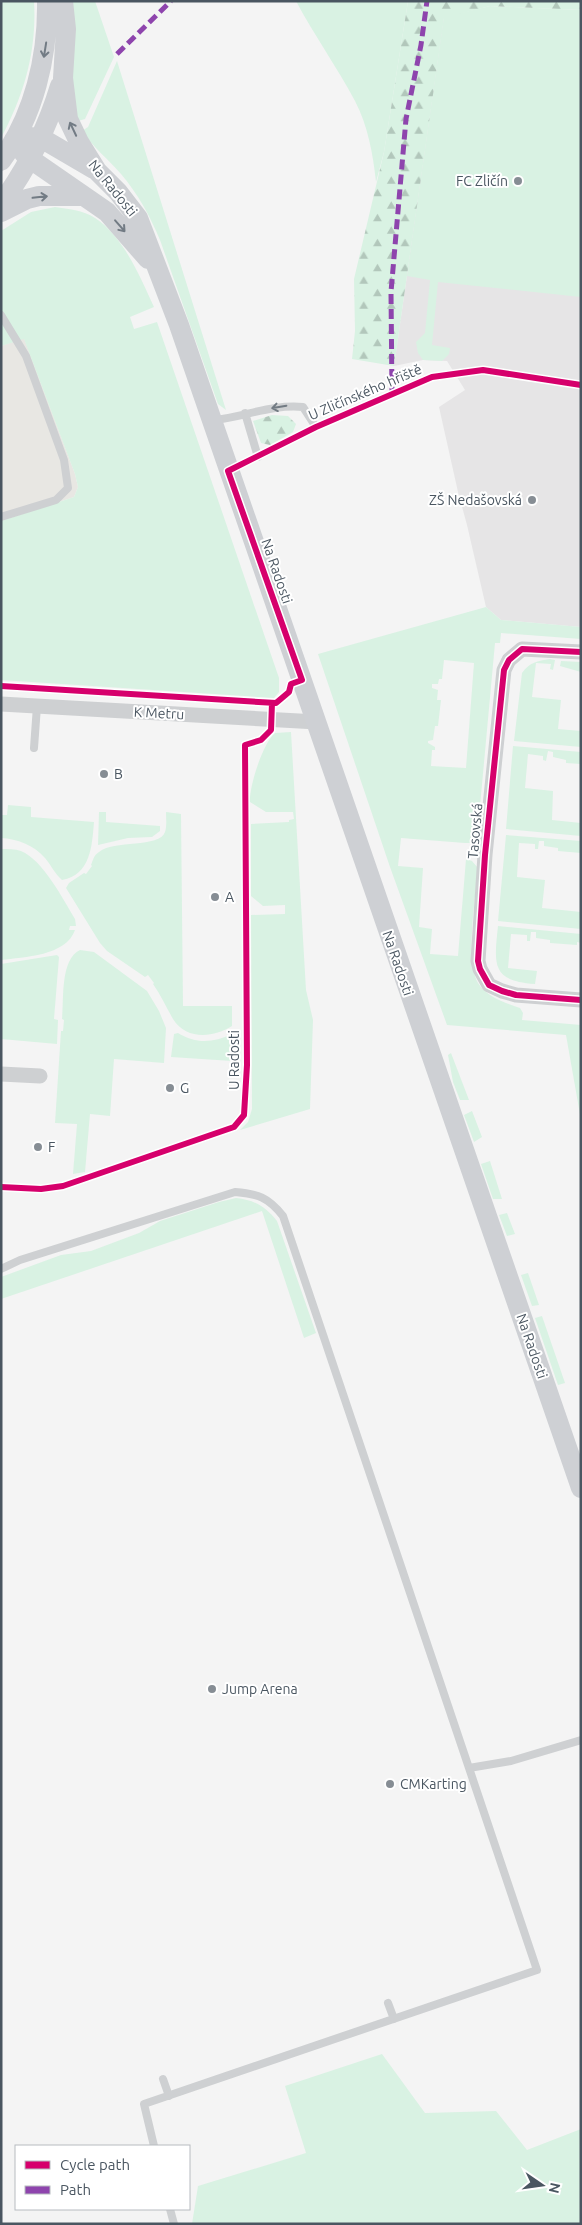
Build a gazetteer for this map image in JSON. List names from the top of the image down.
{
  "streets": {
    "main road": ["Na Radosti"],
    "street": ["K Metru", "Tasovská"],
    "lane": ["U Zličínského hřiště"],
    "cycle path": ["U Radosti"]
  },
  "crossings": [
    ["Na Radosti", "U Zličínského hřiště"],
    ["Na Radosti", "K Metru"]
  ],
  "places": [
    "FC Zličín",
    "ZŠ Nedašovská",
    "B",
    "A",
    "G",
    "F",
    "Jump Arena",
    "CMKarting"
  ],
  "legend": ["Cycle path", "Path"],
  "north": "right"
}
